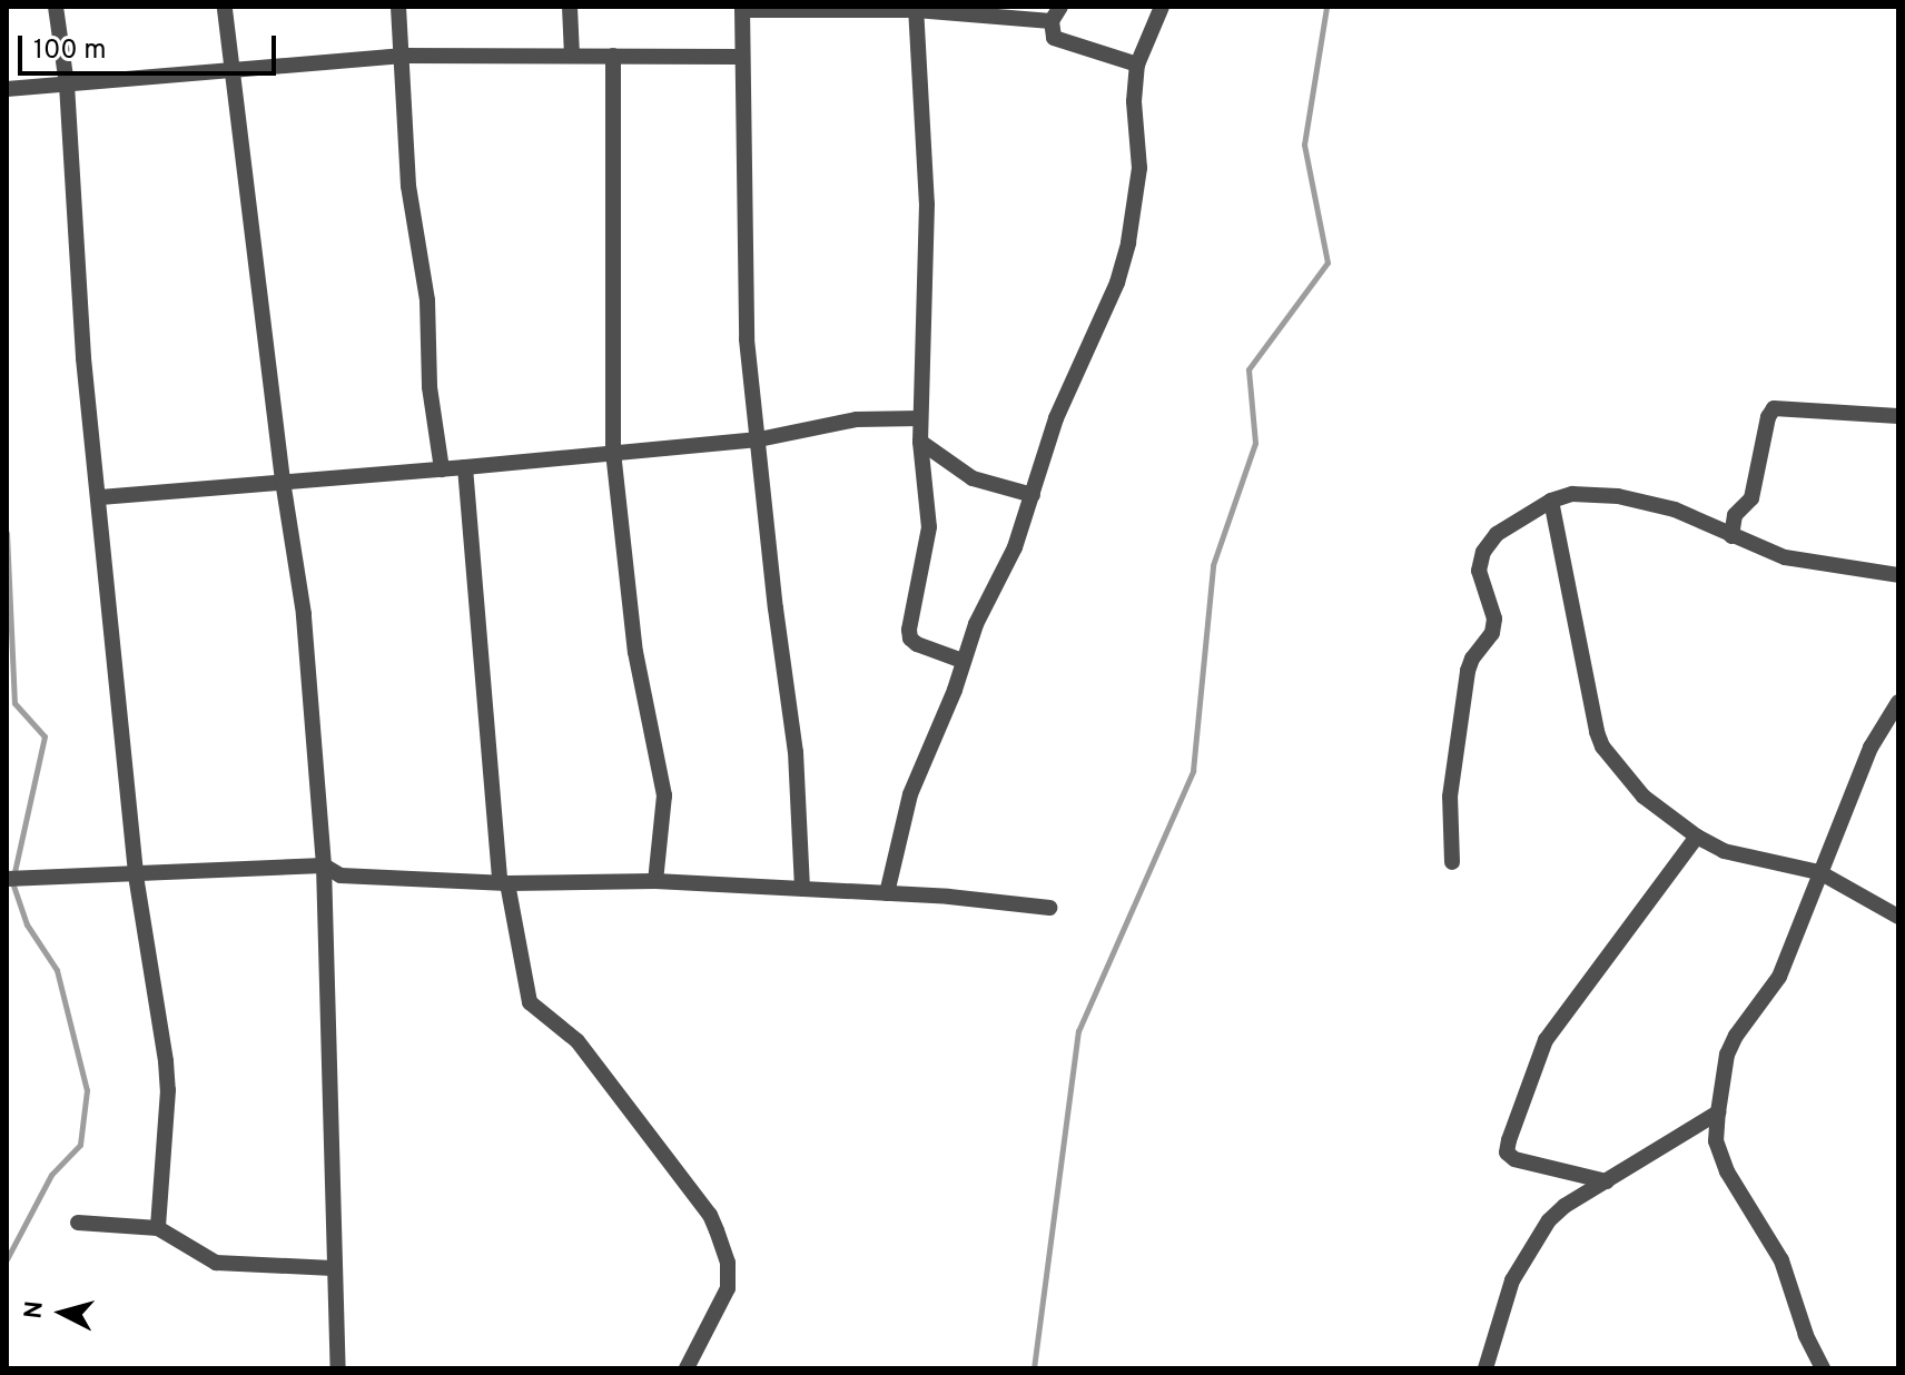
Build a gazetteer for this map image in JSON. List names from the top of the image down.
{
  "scale_bar": "100 m",
  "north": "left"
}
